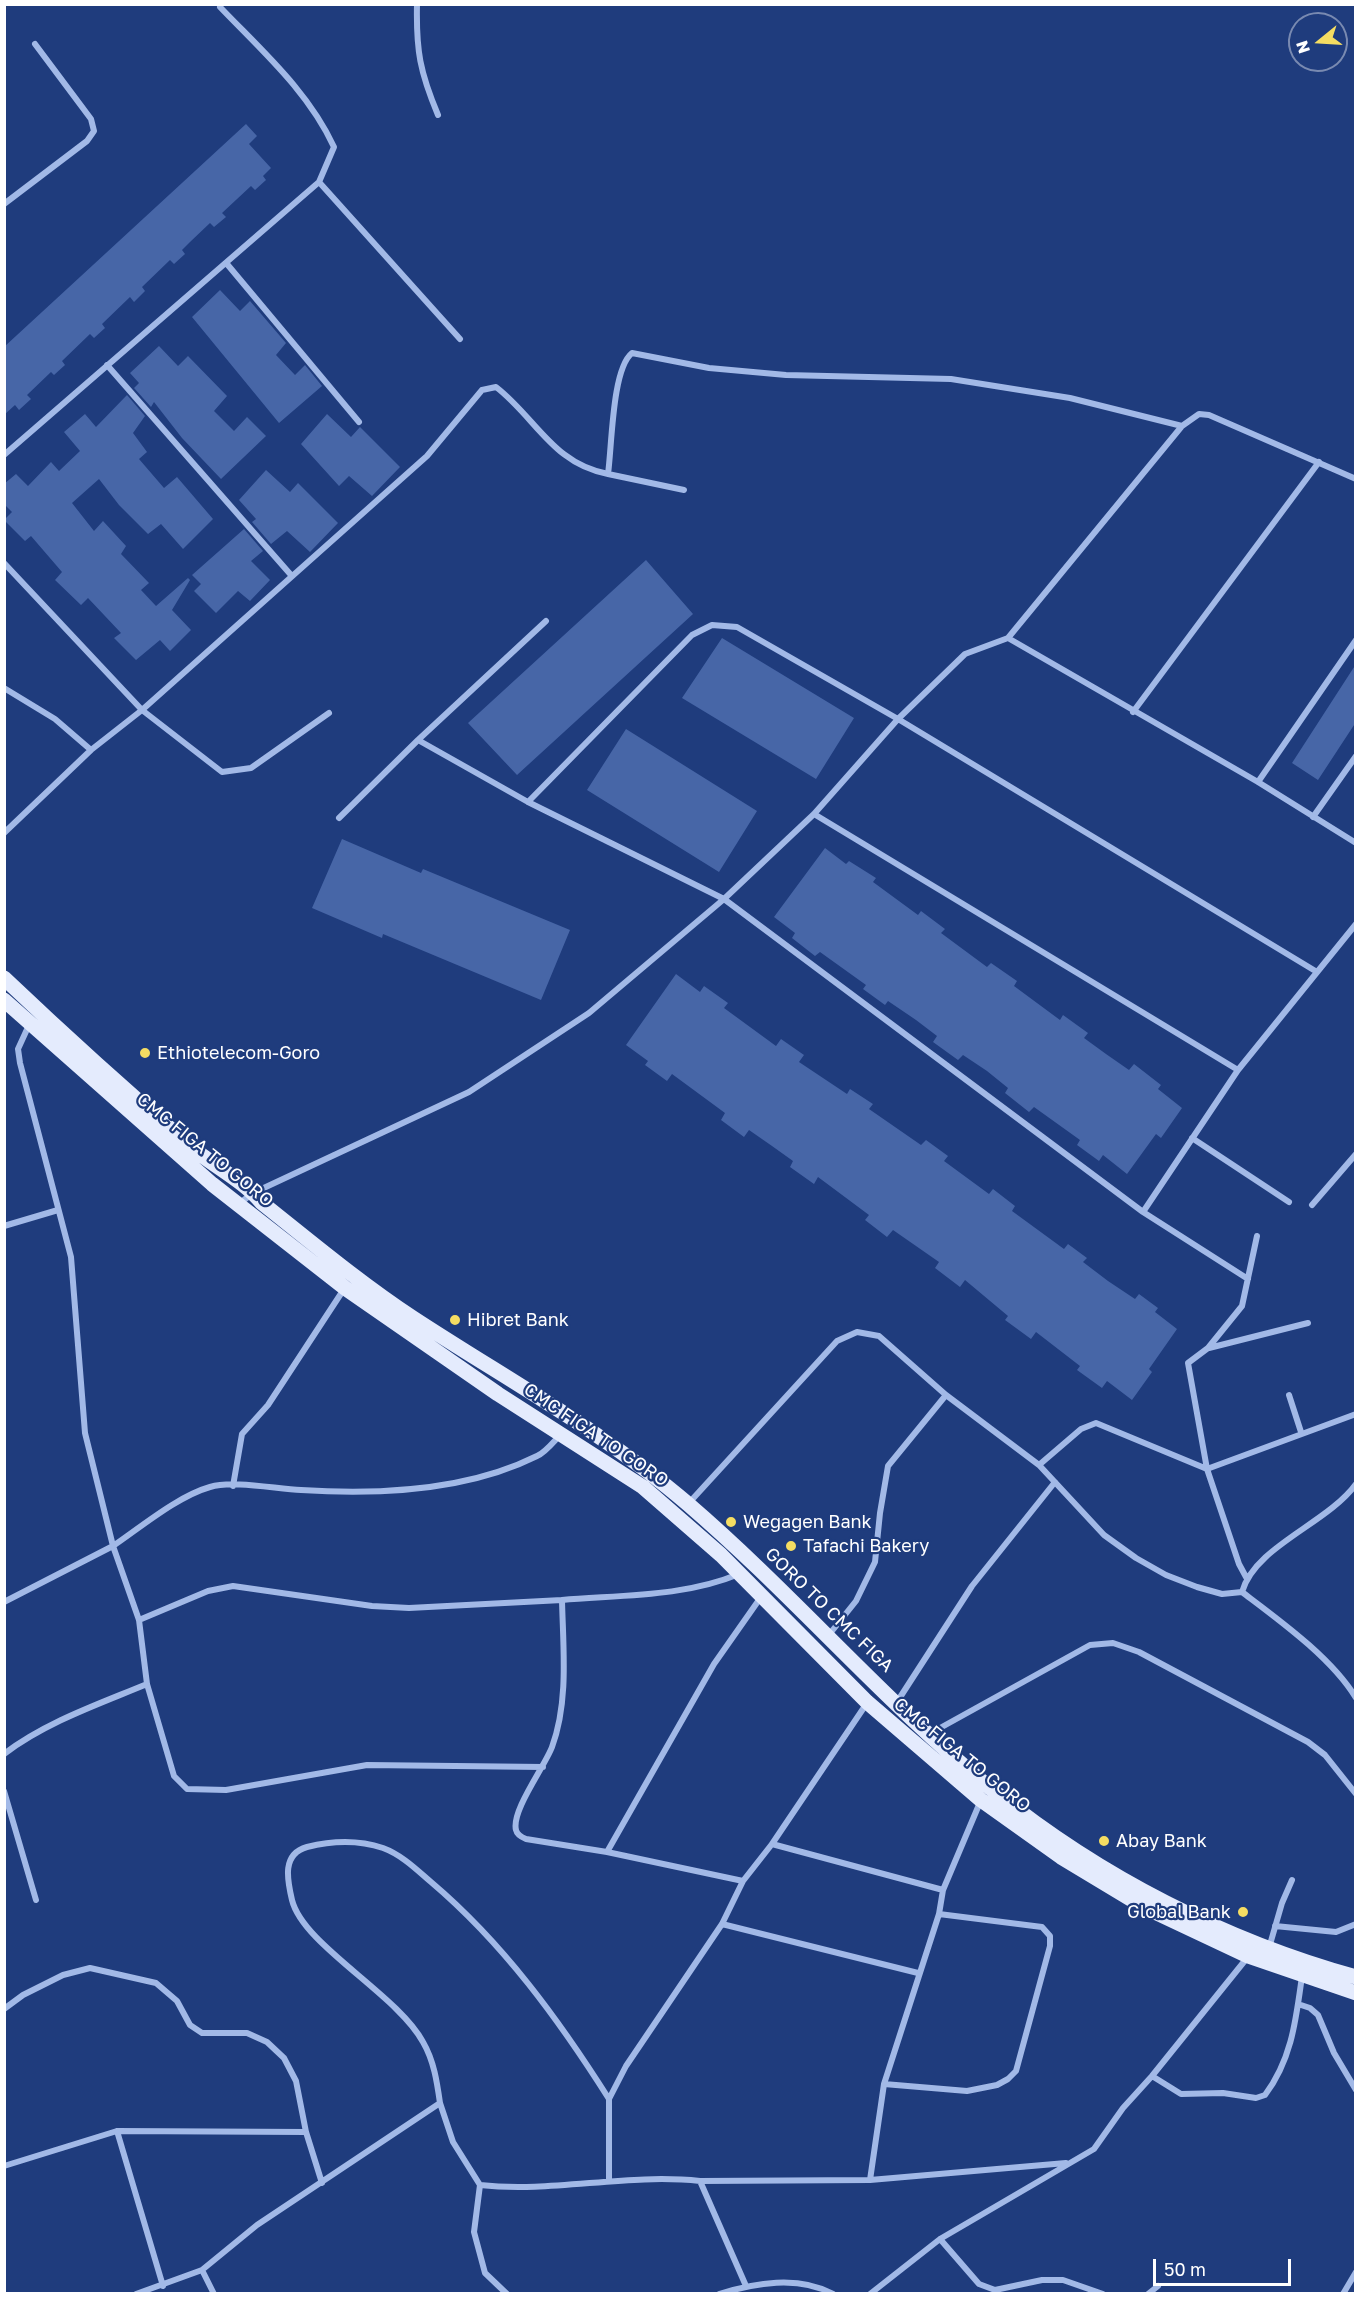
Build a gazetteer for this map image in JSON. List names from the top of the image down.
{
  "streets": {
    "main road": ["CMC FIGA TO GORO", "GORO TO CMC FIGA"]
  },
  "crossings": [
    ["CMC FIGA TO GORO", "GORO TO CMC FIGA"]
  ],
  "places": [
    "Ethiotelecom-Goro",
    "Hibret Bank",
    "Wegagen Bank",
    "Tafachi Bakery",
    "Abay Bank",
    "Global Bank"
  ],
  "scale_bar": "50 m",
  "north": "left"
}
